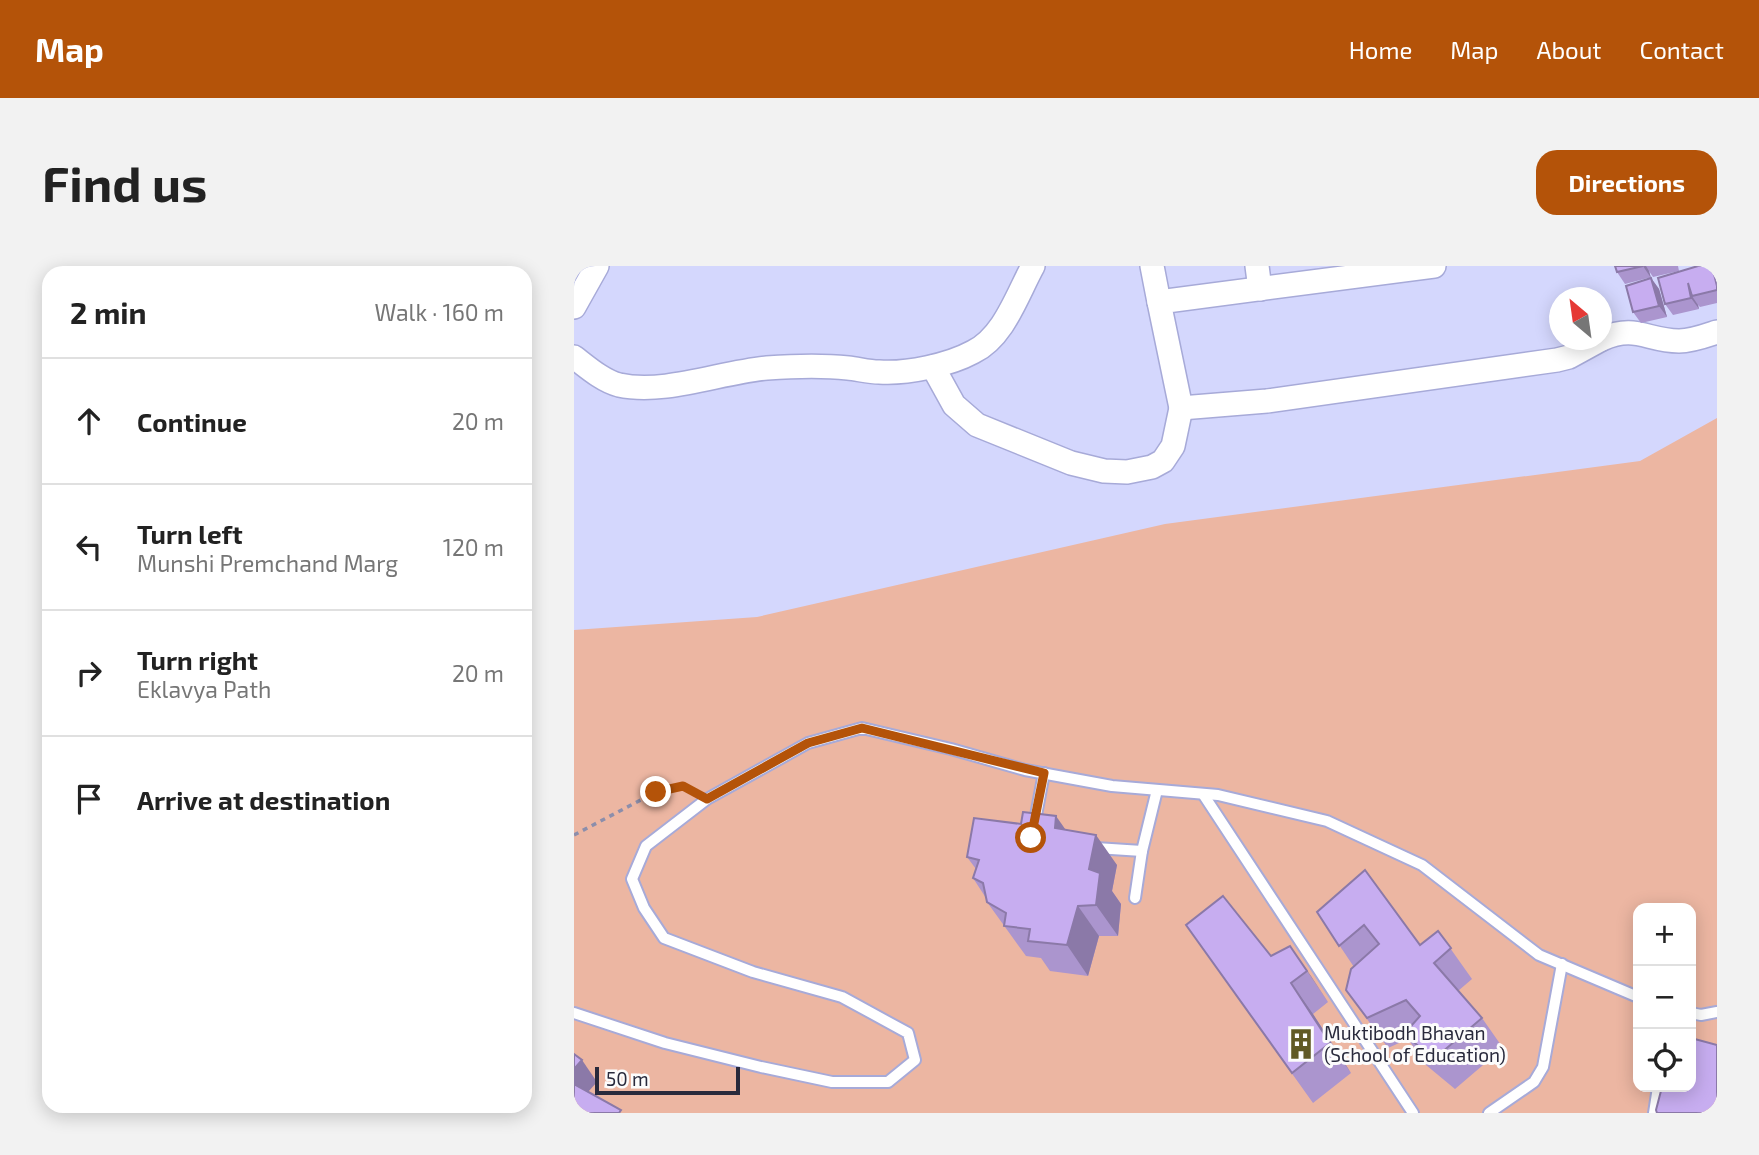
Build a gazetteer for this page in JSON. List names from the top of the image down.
{
  "places": {
    "building": ["Muktibodh Bhavan (School of Education)"]
  },
  "scale_bar": "50 m",
  "north": "top left",
  "page": {
    "header": "Map",
    "nav": [
      "Home",
      "Map",
      "About",
      "Contact"
    ],
    "buttons": "Directions",
    "title": "Find us",
    "heading": ["2 min", "Walk · 160 m"],
    "list": [
      ["Continue", "20 m"],
      ["Turn left", "Munshi Premchand Marg", "120 m"],
      ["Turn right", "Eklavya Path", "20 m"],
      "Arrive at destination"
    ],
    "map_buttons": ["+", "−"],
    "scale": "50 m"
  }
}
